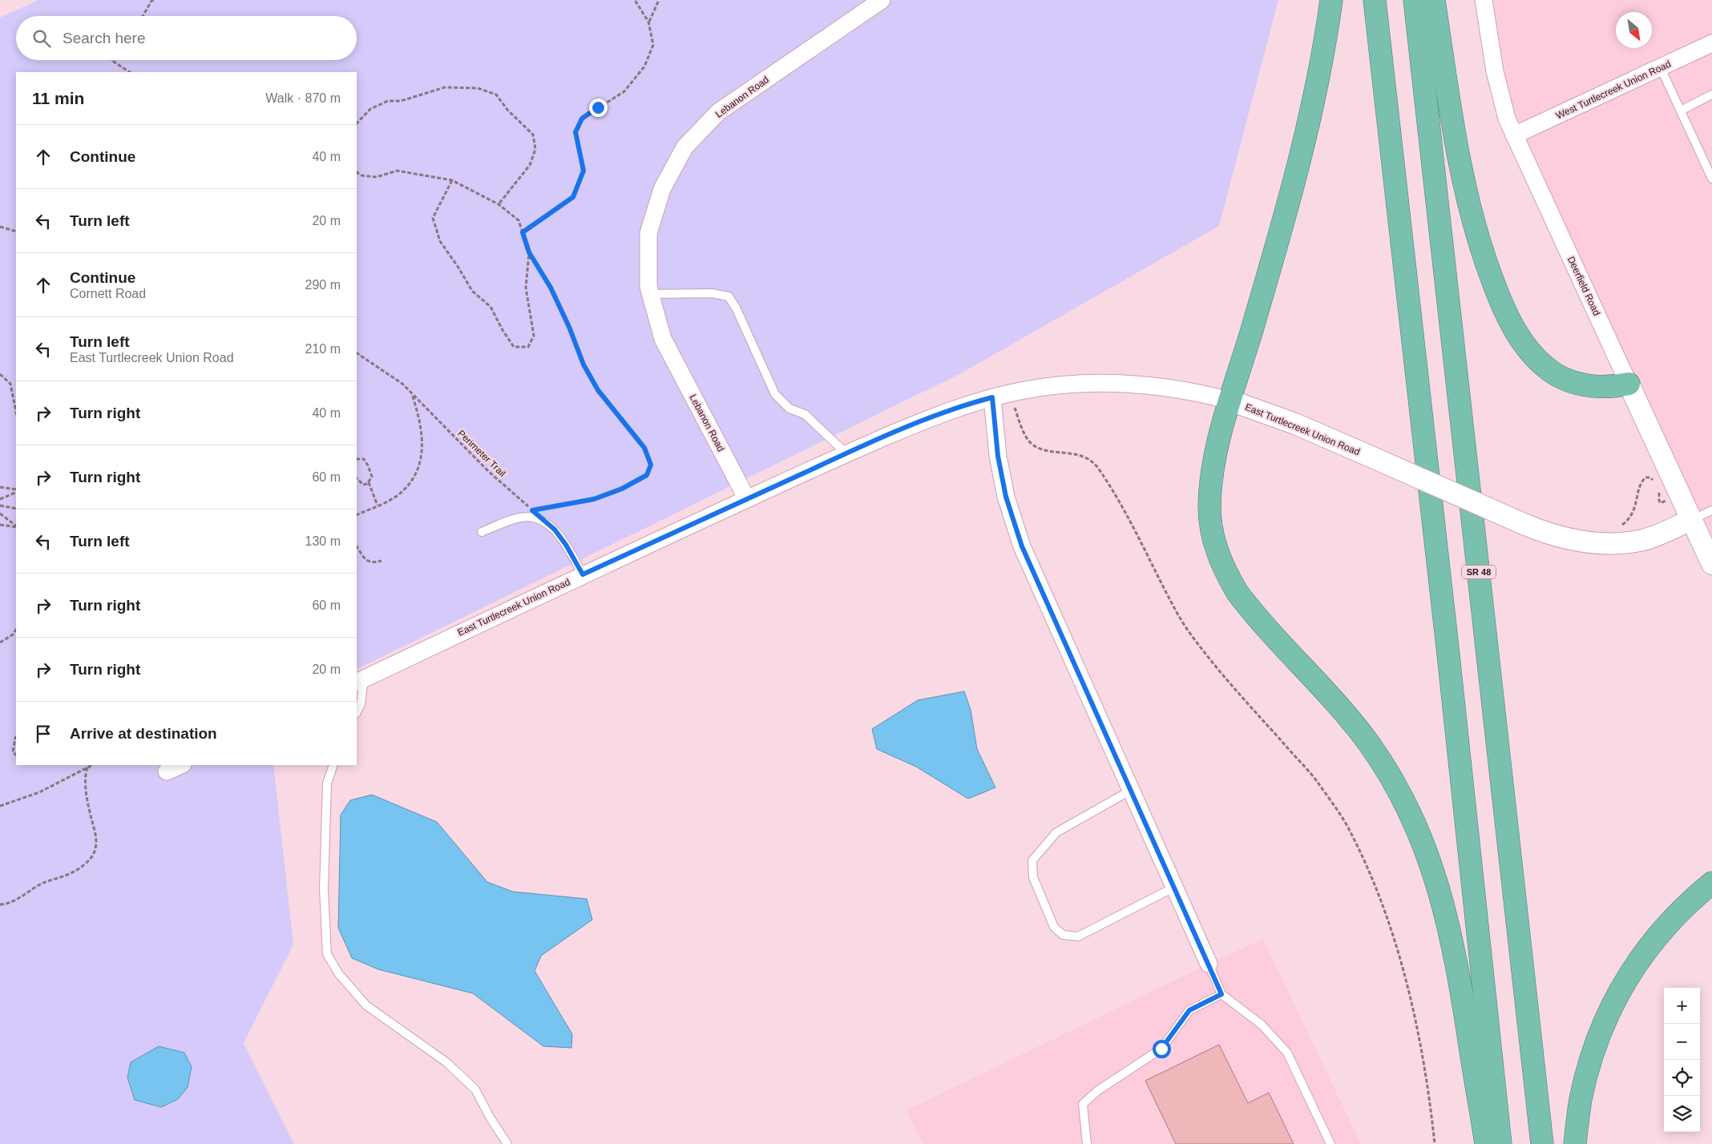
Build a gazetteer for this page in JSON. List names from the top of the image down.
{
  "streets": {
    "highway": ["SR 48"],
    "street": [
      "West Turtlecreek Union Road",
      "Lebanon Road",
      "Deerfield Road",
      "East Turtlecreek Union Road"
    ],
    "path": ["Perimeter Trail"]
  },
  "crossings": [
    ["West Turtlecreek Union Road", "Deerfield Road"],
    ["Lebanon Road", "East Turtlecreek Union Road"],
    ["Deerfield Road", "East Turtlecreek Union Road"]
  ],
  "north": "bottom right",
  "page": {
    "search": "Search here",
    "heading": ["11 min", "Walk · 870 m"],
    "list": [
      ["Continue", "40 m"],
      ["Turn left", "20 m"],
      ["Continue", "Cornett Road", "290 m"],
      ["Turn left", "East Turtlecreek Union Road", "210 m"],
      ["Turn right", "40 m"],
      ["Turn right", "60 m"],
      ["Turn left", "130 m"],
      ["Turn right", "60 m"],
      ["Turn right", "20 m"],
      "Arrive at destination"
    ],
    "map_buttons": ["+", "−"]
  }
}
